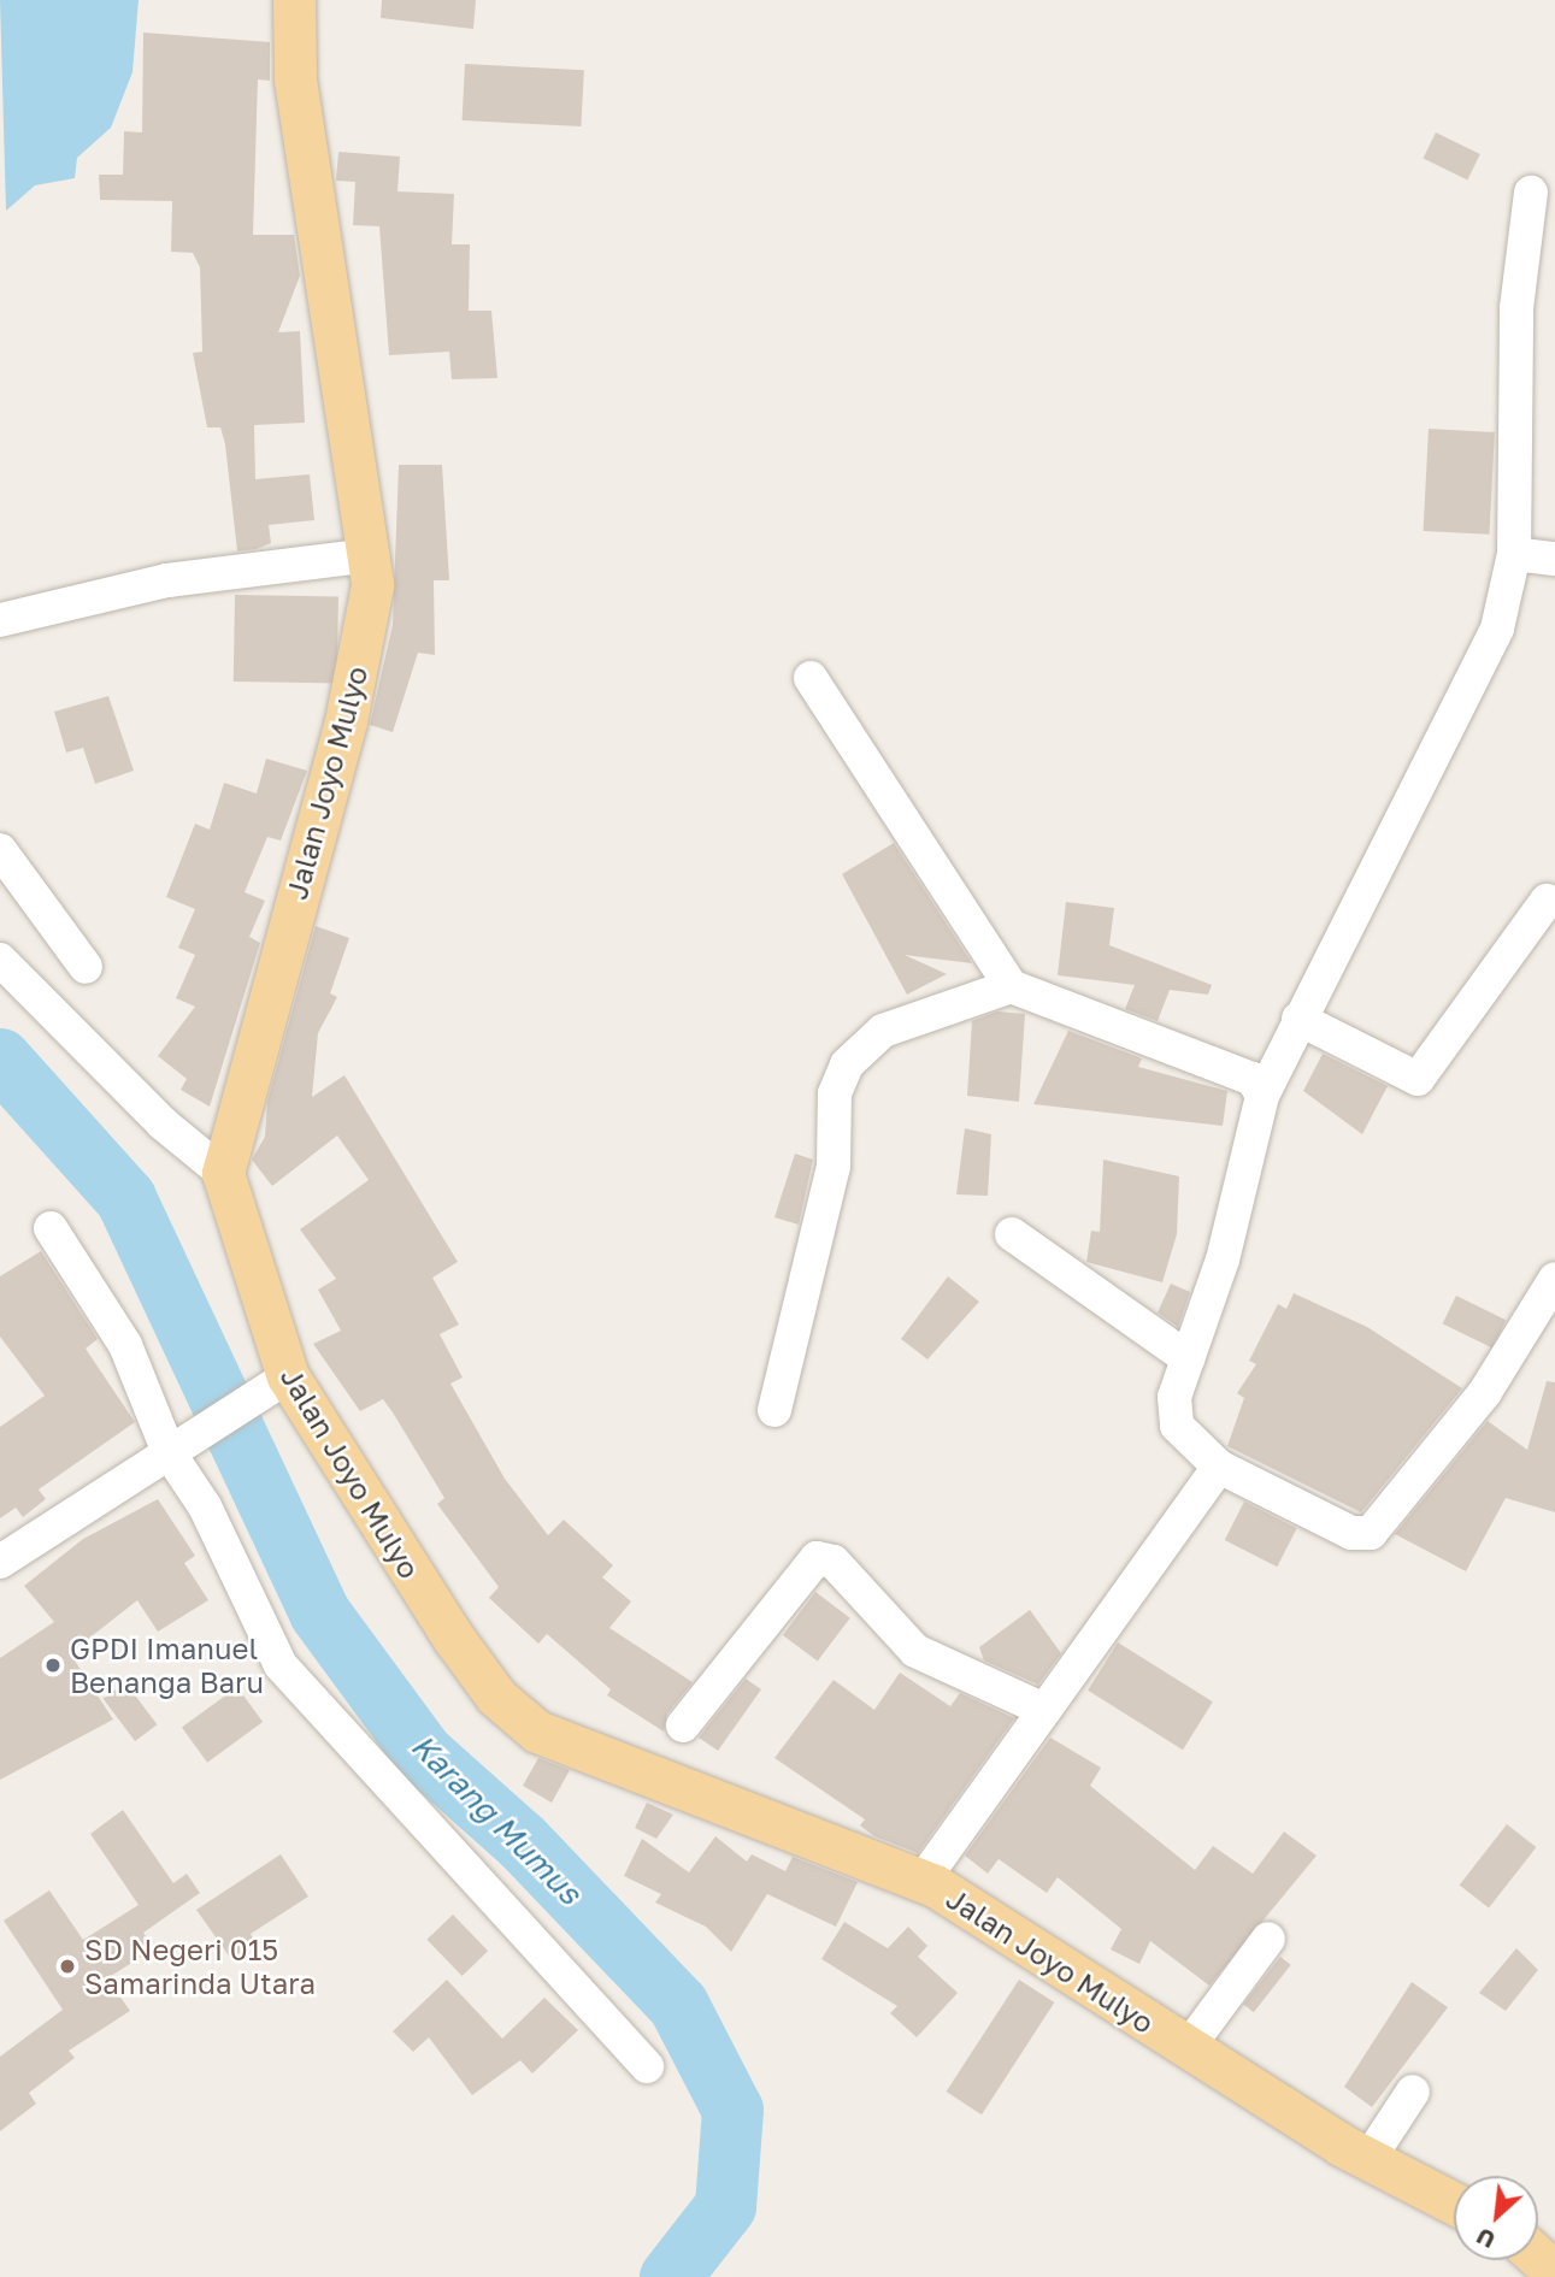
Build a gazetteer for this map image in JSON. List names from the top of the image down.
{
  "streets": {
    "main road": ["Jalan Joyo Mulyo"]
  },
  "water": ["Karang Mumus"],
  "places": ["GPDI Imanuel Benanga Baru", "SD Negeri 015 Samarinda Utara"],
  "north": "bottom left"
}
